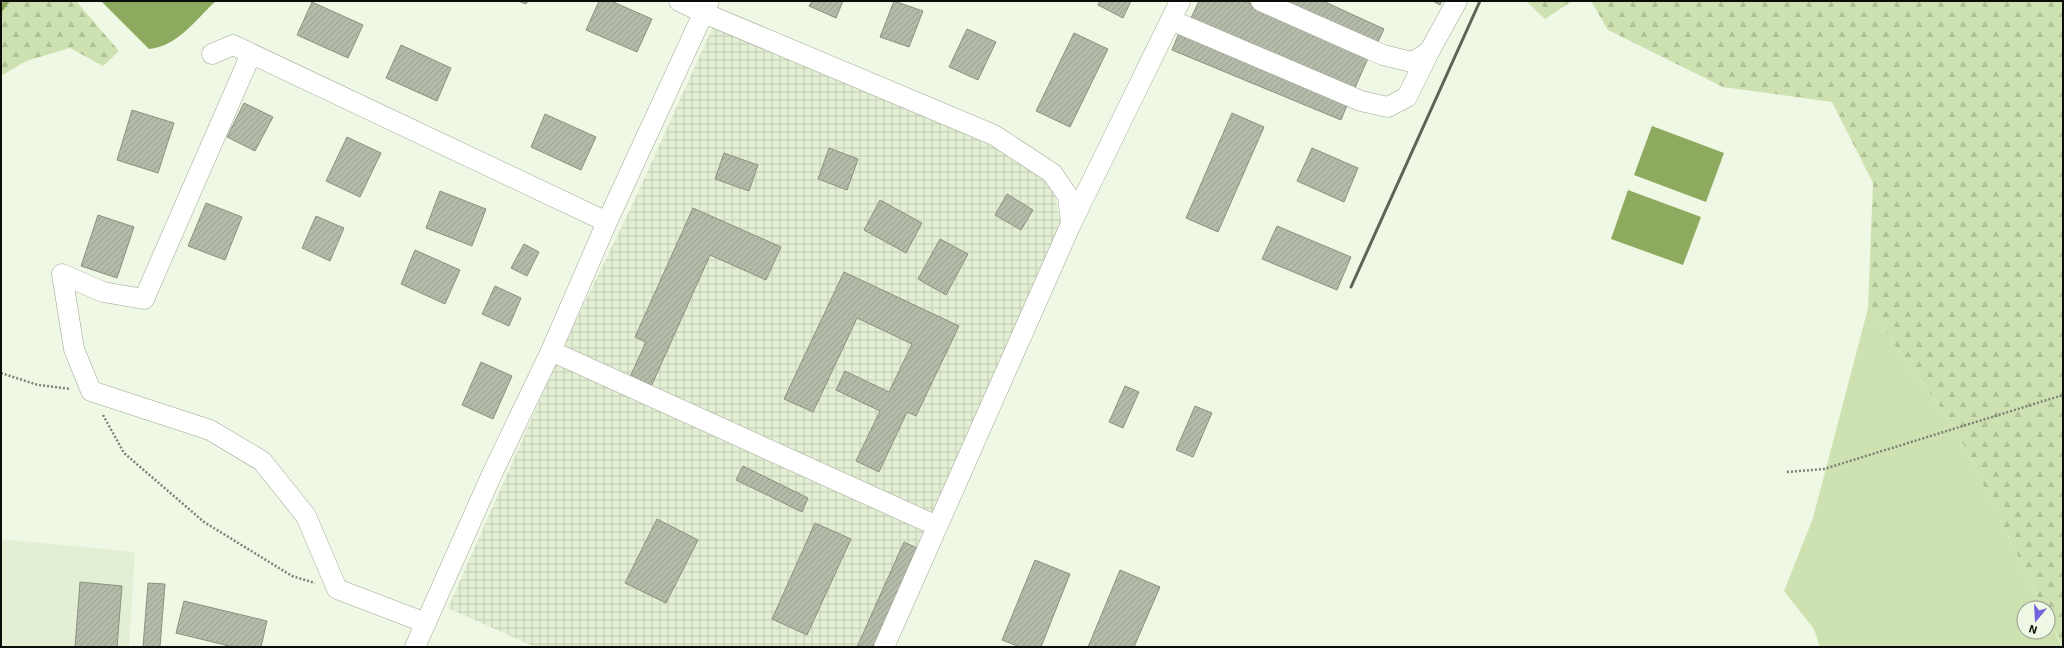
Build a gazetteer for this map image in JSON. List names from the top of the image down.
{
  "north": "bottom"
}
